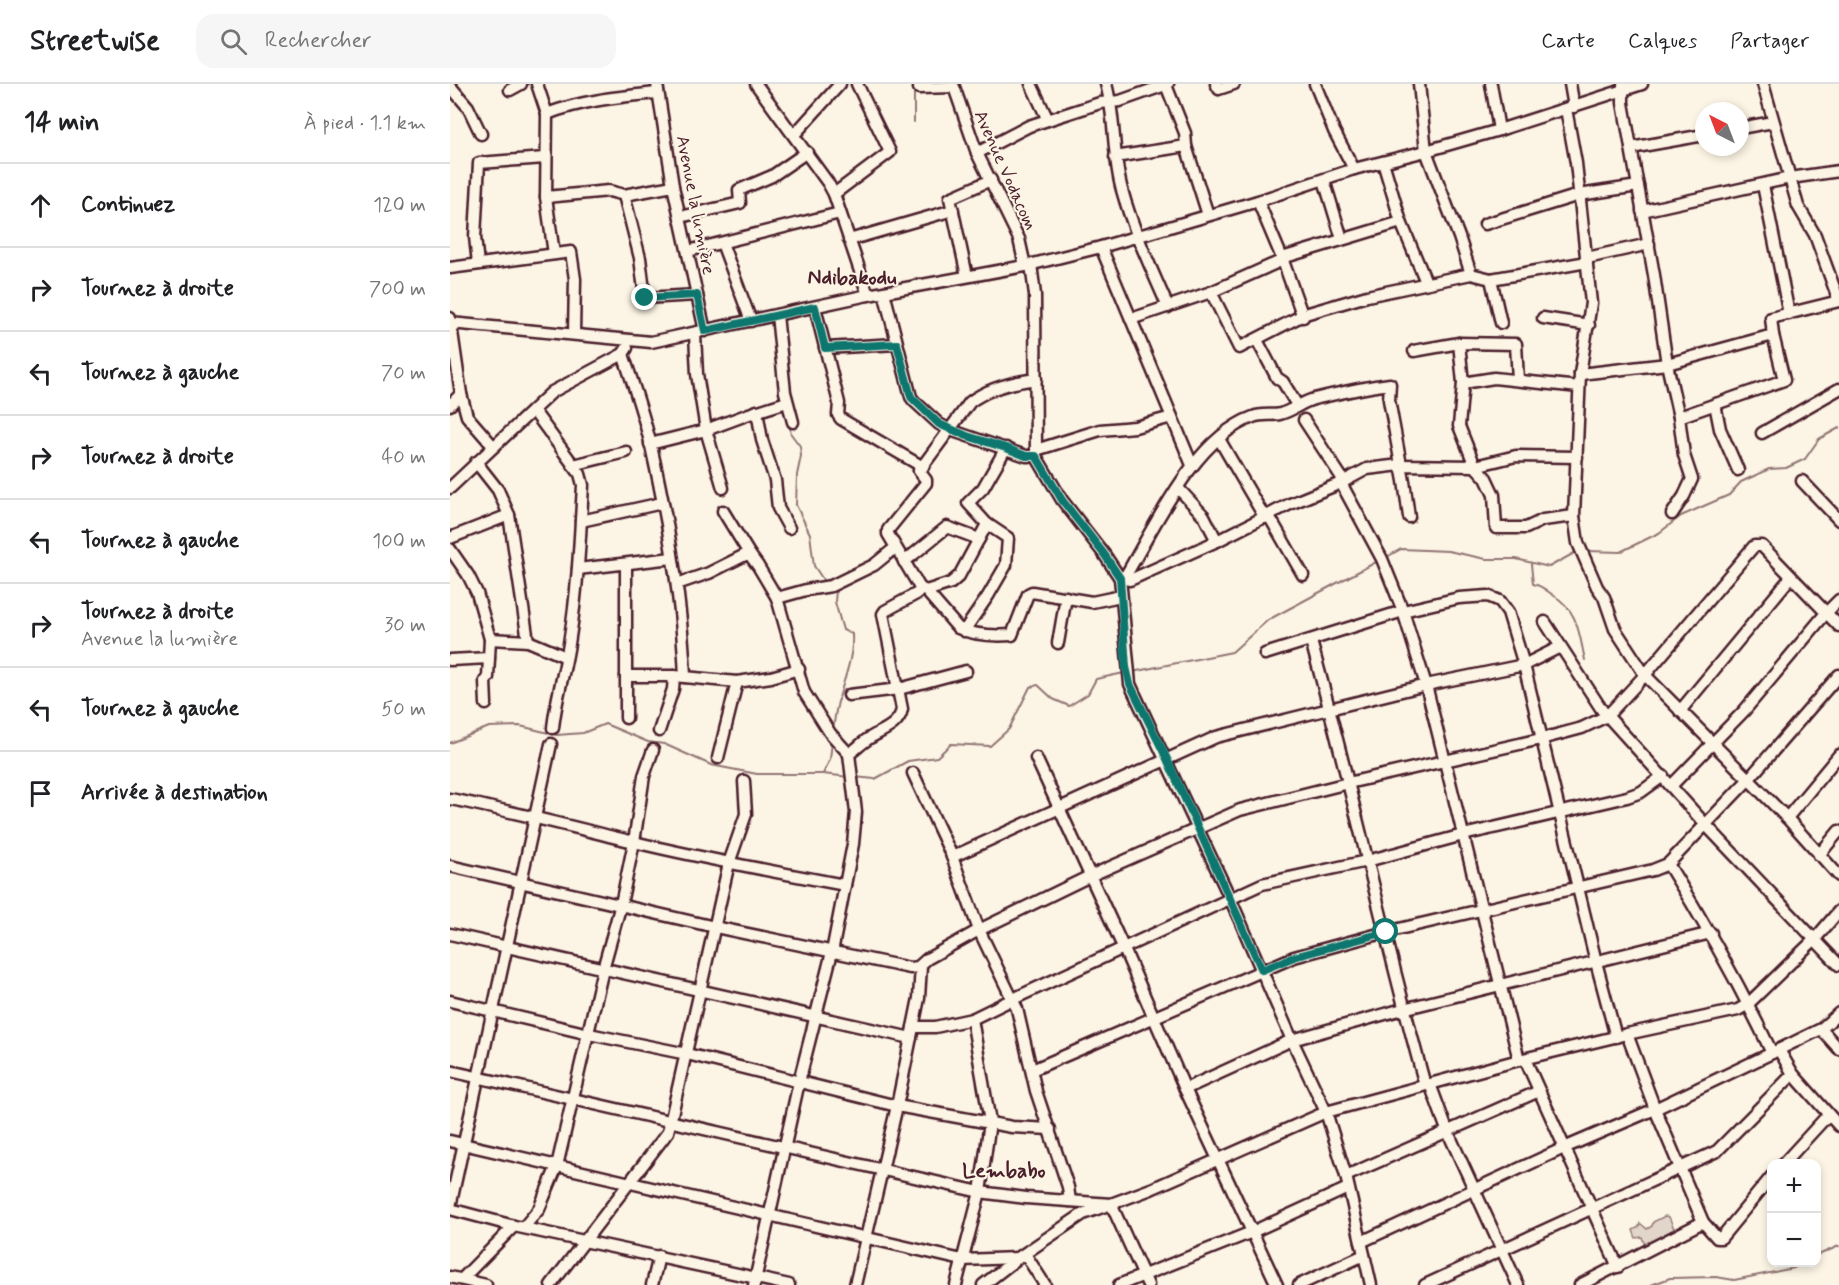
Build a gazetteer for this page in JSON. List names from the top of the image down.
{
  "streets": {
    "street": ["Avenue Vodacom", "Avenue la lumière"]
  },
  "districts": ["Ndibakodu", "Lembabo"],
  "north": "top left",
  "page": {
    "header": "Streetwise",
    "search": "Rechercher",
    "nav": ["Carte", "Calques", "Partager"],
    "heading": ["14 min", "À pied · 1.1 km"],
    "list": [
      ["Continuez", "120 m"],
      ["Tournez à droite", "700 m"],
      ["Tournez à gauche", "70 m"],
      ["Tournez à droite", "40 m"],
      ["Tournez à gauche", "100 m"],
      ["Tournez à droite", "Avenue la lumière", "30 m"],
      ["Tournez à gauche", "50 m"],
      "Arrivée à destination"
    ],
    "map_buttons": ["+", "−"]
  }
}
